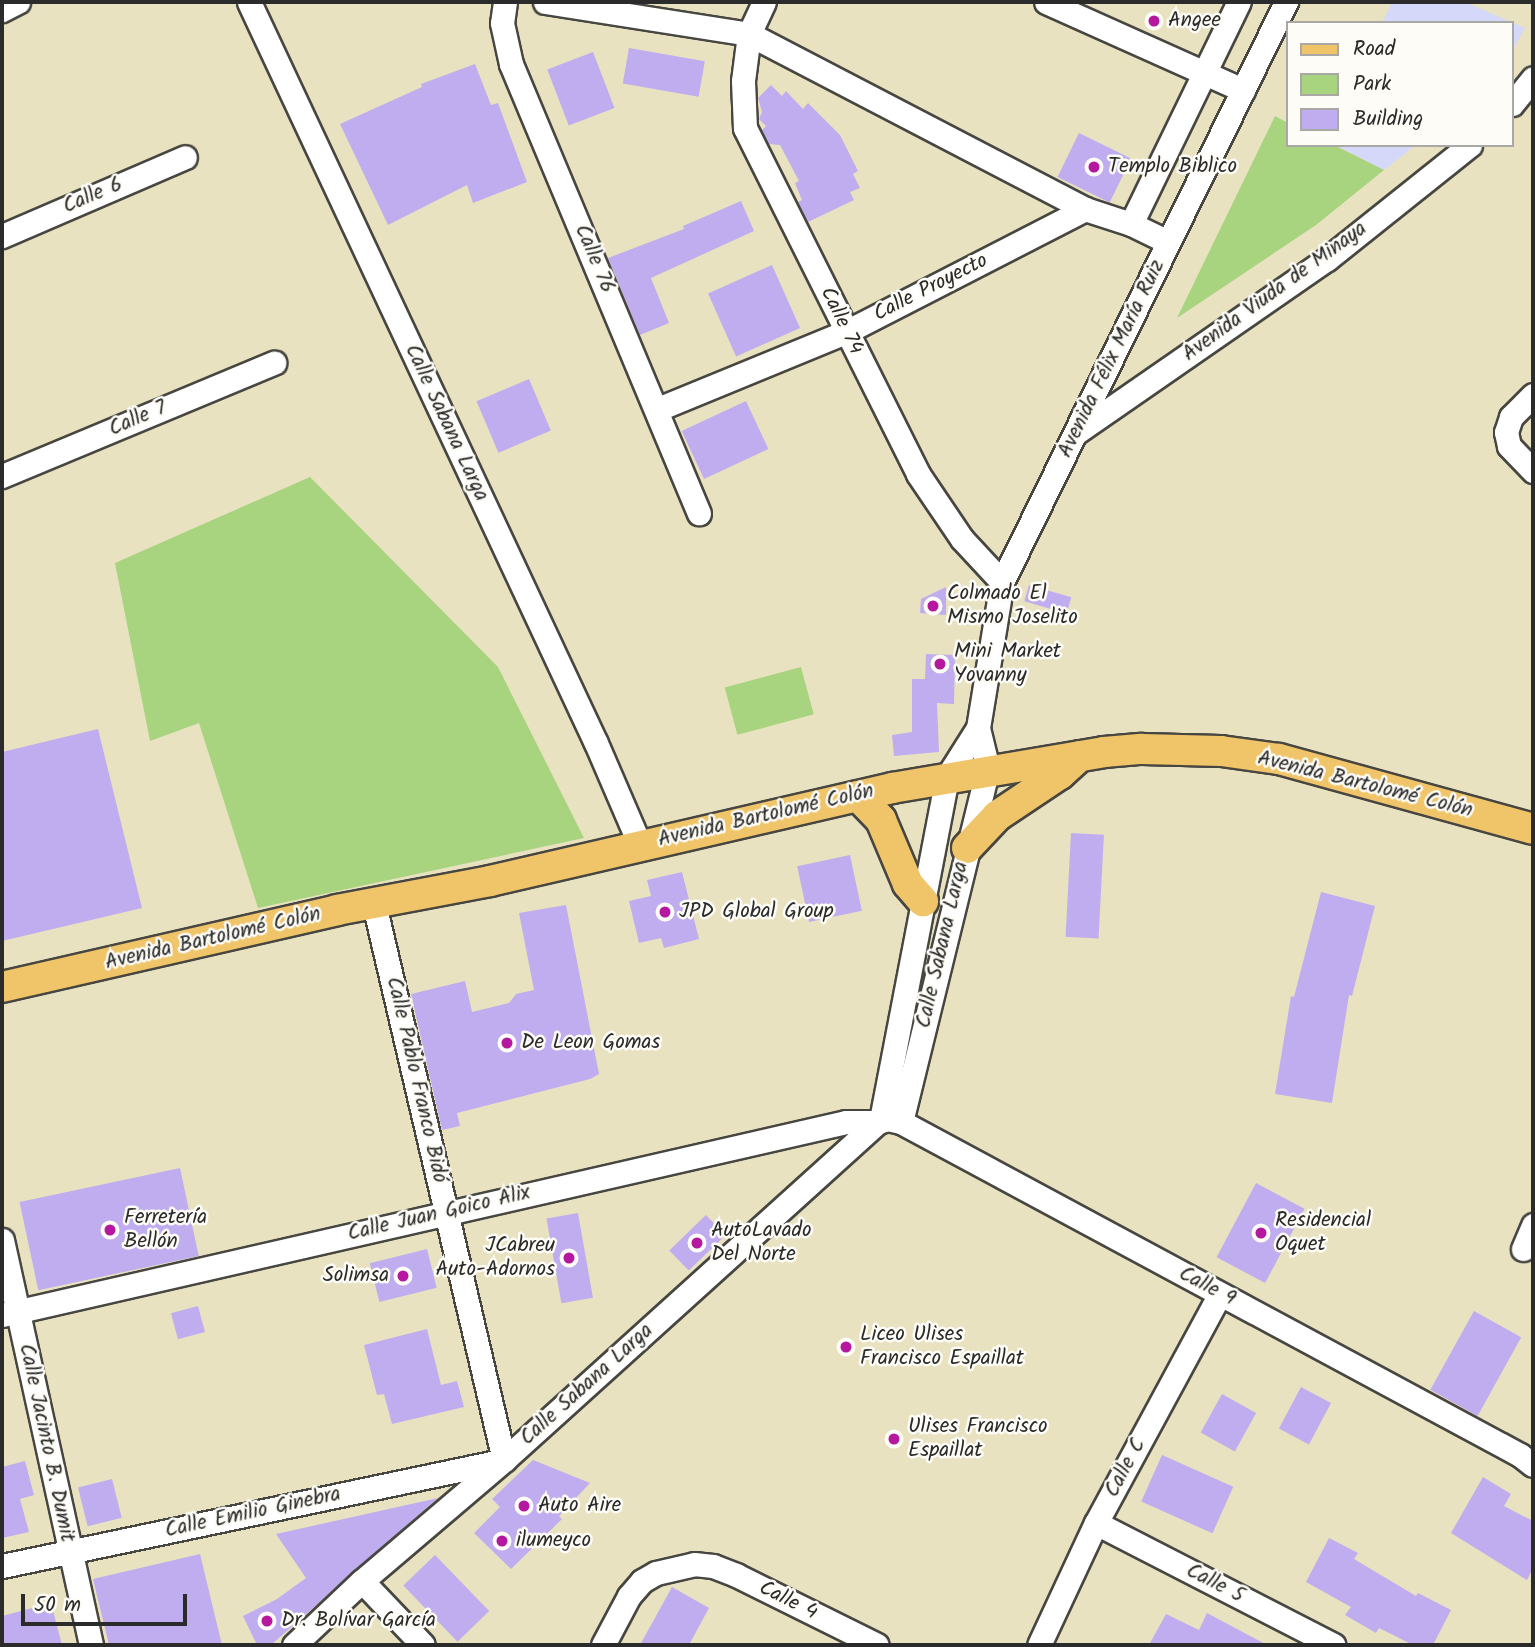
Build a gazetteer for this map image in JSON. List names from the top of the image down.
{
  "streets": {
    "main road": ["Avenida Bartolomé Colón"],
    "street": [
      "Calle 6",
      "Calle 76",
      "Calle Proyecto",
      "Avenida Viuda de Minaya",
      "Calle 74",
      "Avenida Félix María Ruiz",
      "Calle 7",
      "Calle Sabana Larga",
      "Calle Pablo Franco Bidó",
      "Calle Juan Goico Alix",
      "Calle 9",
      "Calle Jacinto B. Dumit",
      "Calle C",
      "Calle Emilio Ginebra",
      "Calle 5",
      "Calle 4"
    ]
  },
  "crossings": [
    ["Calle 76", "Calle Proyecto"],
    ["Calle Proyecto", "Calle 74"],
    ["Avenida Viuda de Minaya", "Avenida Félix María Ruiz"],
    ["Calle 74", "Avenida Félix María Ruiz"],
    ["Avenida Félix María Ruiz", "Calle Sabana Larga"],
    ["Avenida Félix María Ruiz", "Avenida Bartolomé Colón"],
    ["Calle Sabana Larga", "Avenida Bartolomé Colón"],
    ["Calle Sabana Larga", "Calle Pablo Franco Bidó"],
    ["Calle Sabana Larga", "Calle Juan Goico Alix"],
    ["Calle Sabana Larga", "Calle 9"],
    ["Calle Sabana Larga", "Calle Emilio Ginebra"],
    ["Avenida Bartolomé Colón", "Calle Pablo Franco Bidó"],
    ["Calle Pablo Franco Bidó", "Calle Juan Goico Alix"],
    ["Calle Pablo Franco Bidó", "Calle Emilio Ginebra"],
    ["Calle Juan Goico Alix", "Calle 9"],
    ["Calle Juan Goico Alix", "Calle Jacinto B. Dumit"],
    ["Calle 9", "Calle C"],
    ["Calle Jacinto B. Dumit", "Calle Emilio Ginebra"],
    ["Calle C", "Calle 5"]
  ],
  "places": [
    "Angee",
    "Templo Biblico",
    "Colmado El Mismo Joselito",
    "Mini Market Yovanny",
    "JPD Global Group",
    "De Leon Gomas",
    "Ferretería Bellón",
    "Residencial Oquet",
    "AutoLavado Del Norte",
    "JCabreu Auto-Adornos",
    "Solimsa",
    "Liceo Ulises Francisco Espaillat",
    "Ulises Francisco Espaillat",
    "Auto Aire",
    "ilumeyco",
    "Dr. Bolívar García"
  ],
  "legend": ["Road", "Park", "Building"],
  "scale_bar": "50 m"
}
